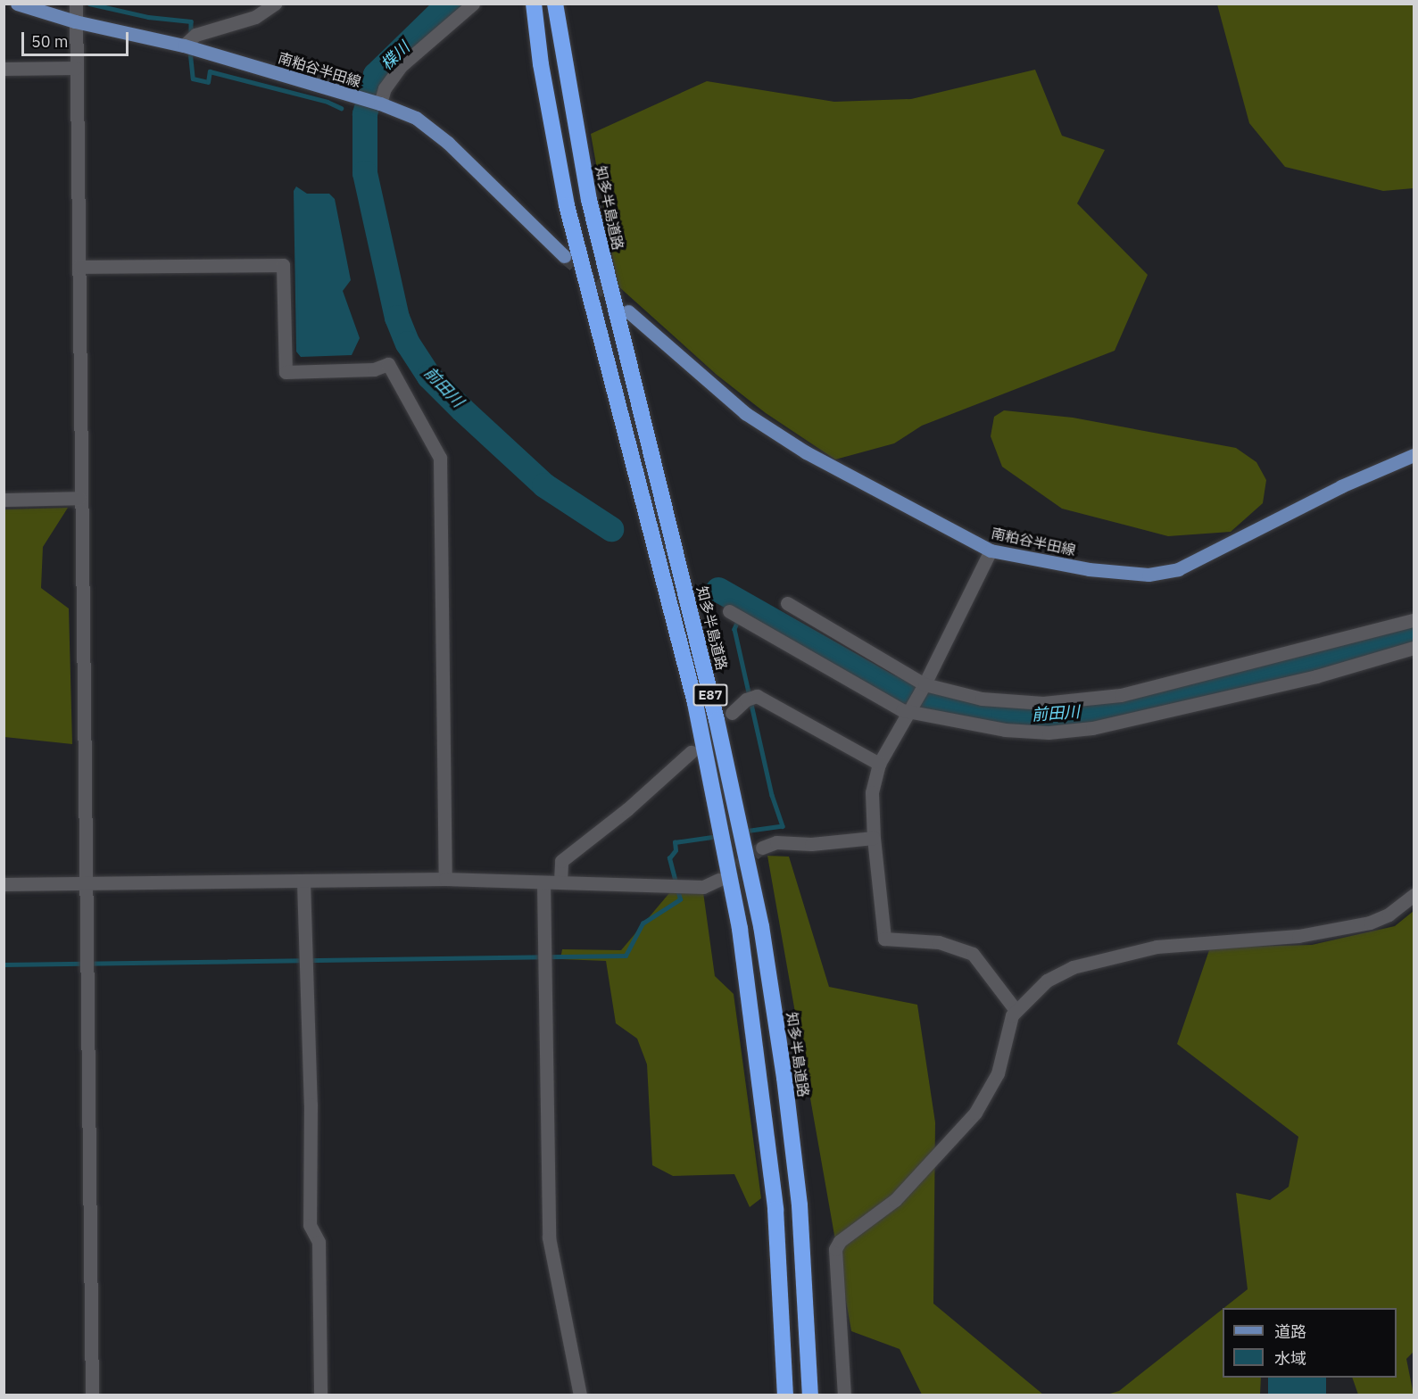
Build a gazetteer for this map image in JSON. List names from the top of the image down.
{
  "streets": {
    "highway": ["知多半島道路", "E87"],
    "main road": ["南粕谷半田線"]
  },
  "water": ["楪川", "前田川"],
  "legend": ["道路", "水域"],
  "scale_bar": "50 m"
}
